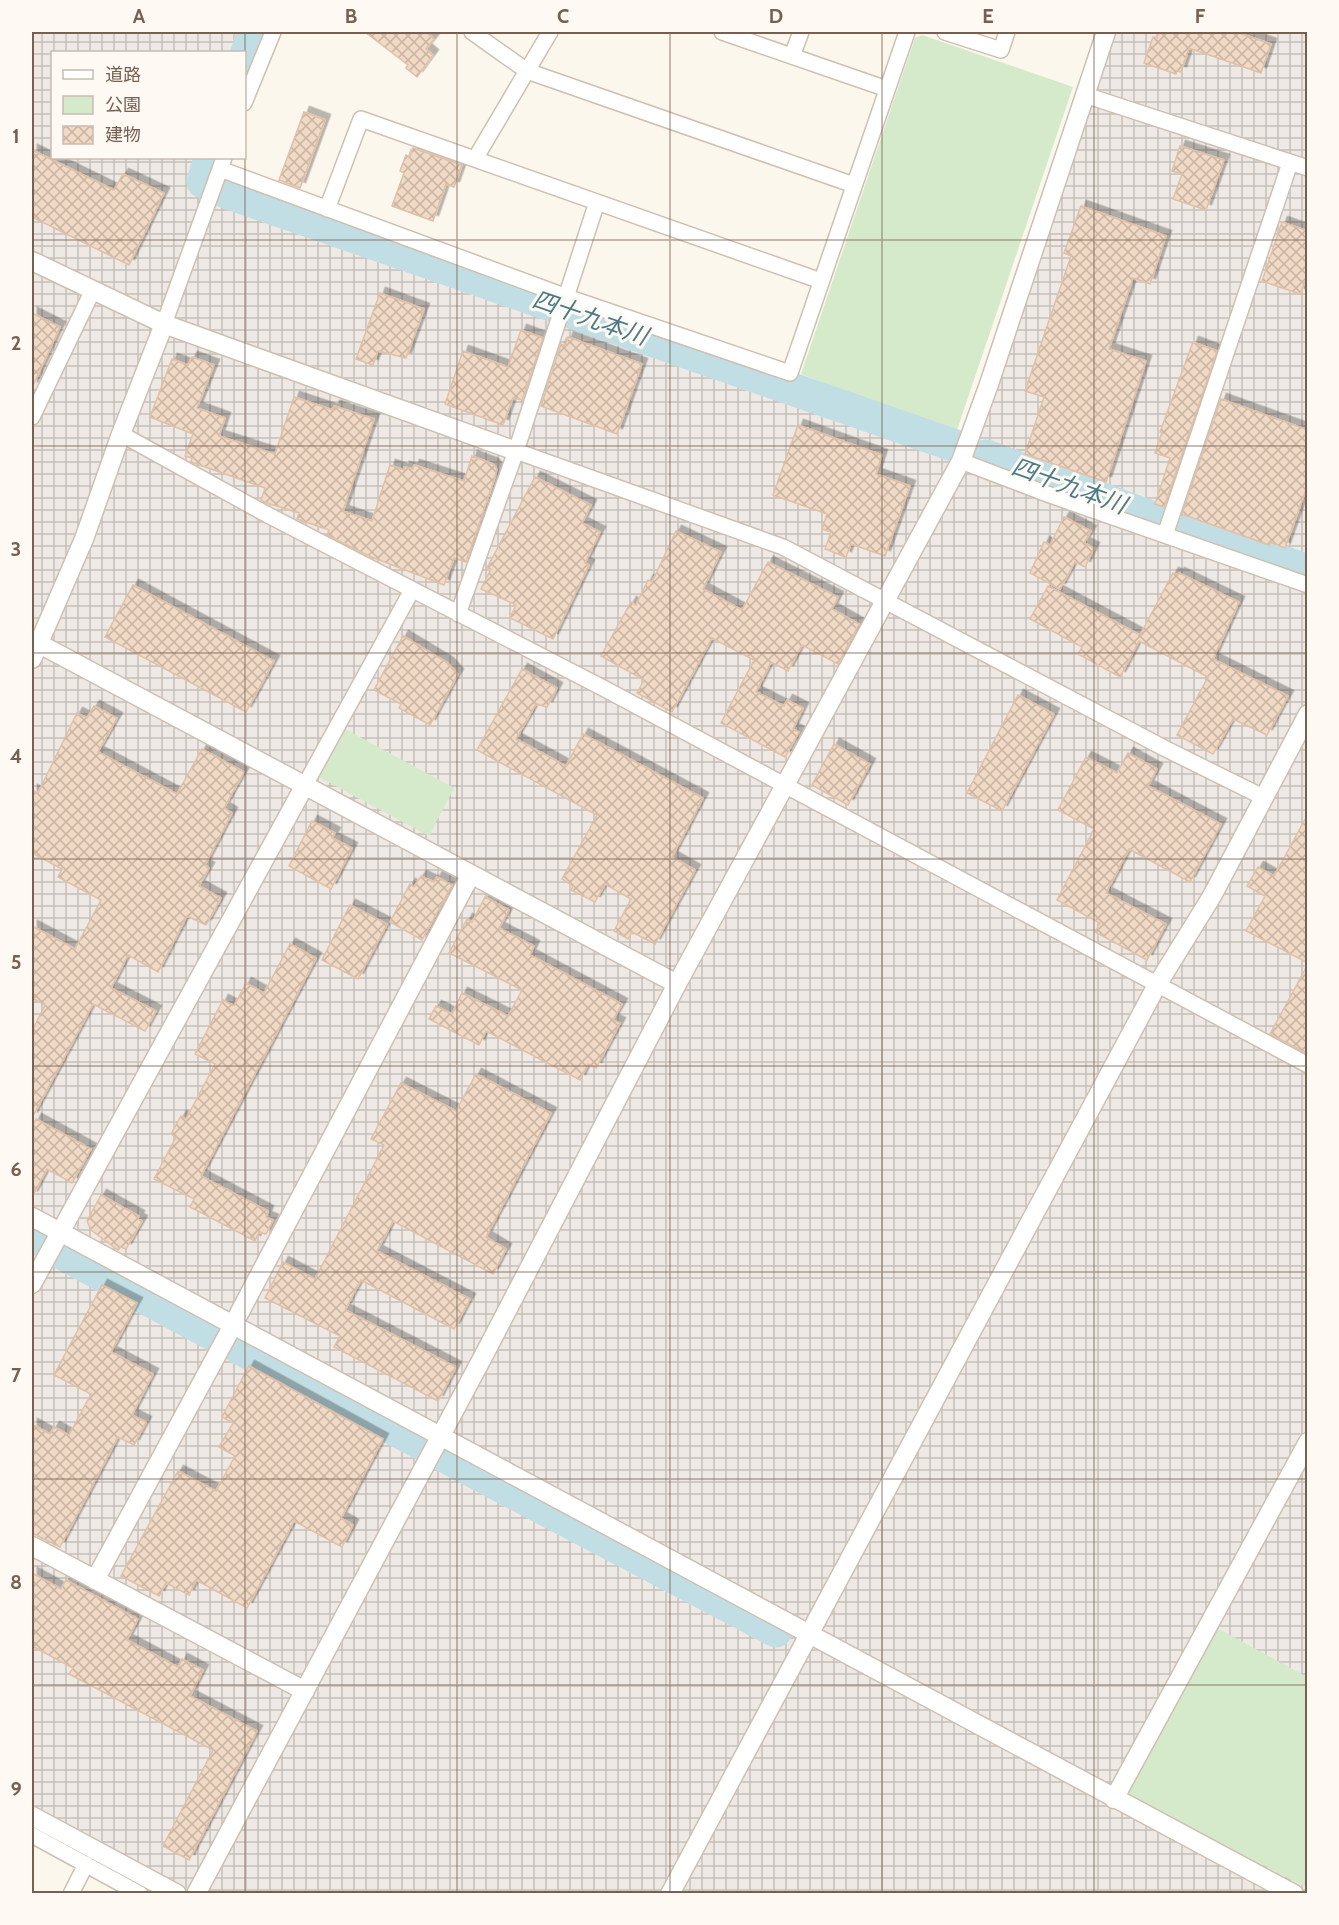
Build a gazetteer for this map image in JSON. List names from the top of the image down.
{
  "water": ["四十九本川"],
  "legend": ["道路", "公園", "建物"],
  "grid": {
    "columns": [
      "A",
      "B",
      "C",
      "D",
      "E",
      "F"
    ],
    "rows": [
      "1",
      "2",
      "3",
      "4",
      "5",
      "6",
      "7",
      "8",
      "9"
    ]
  }
}
